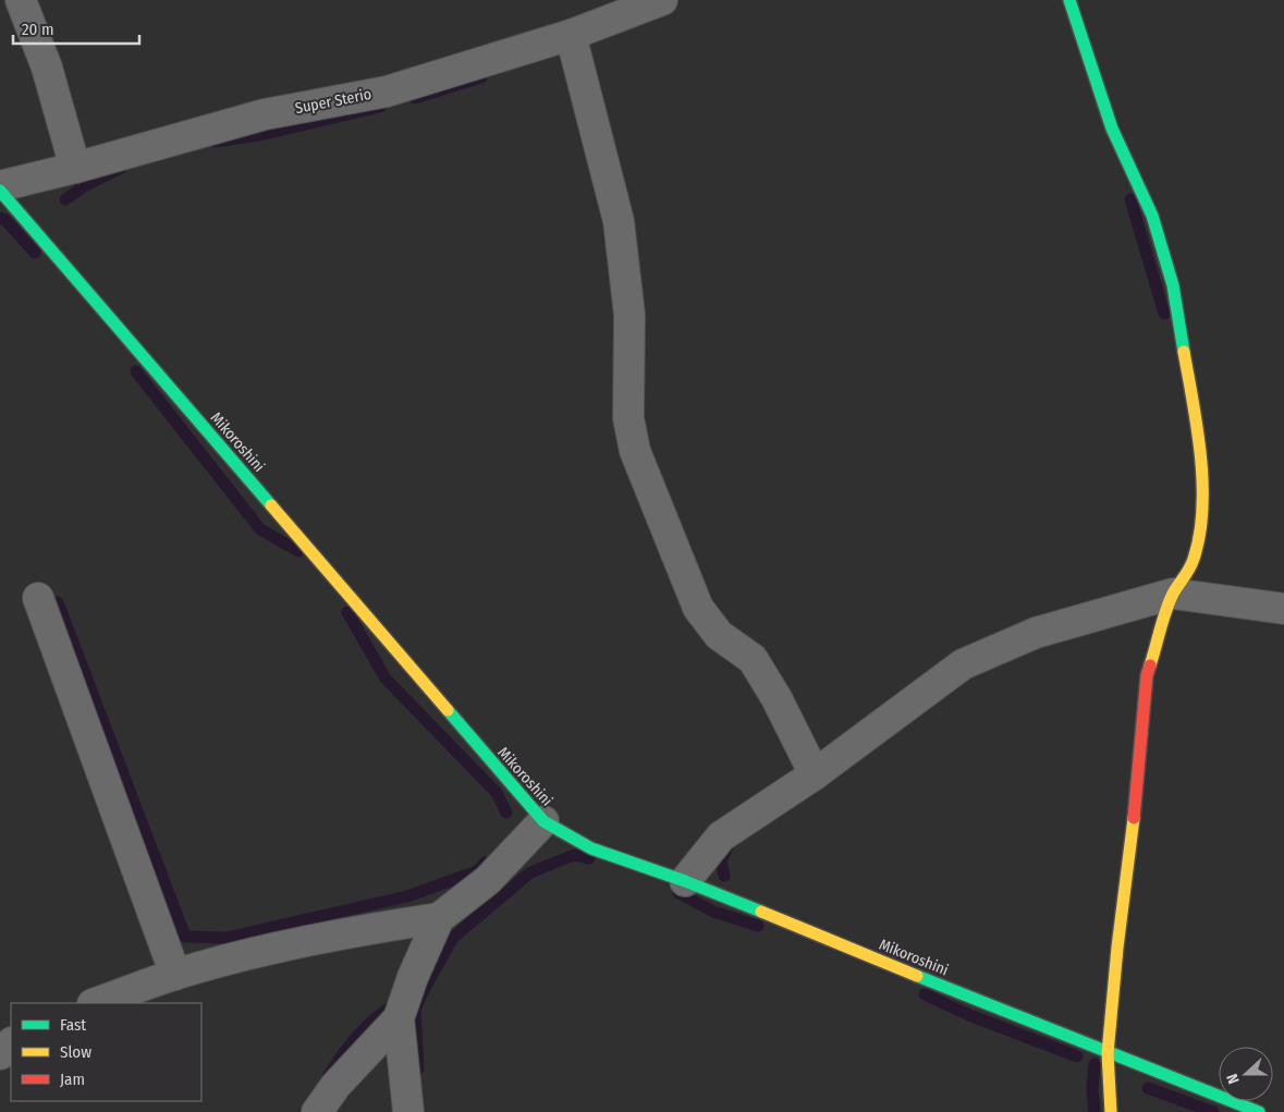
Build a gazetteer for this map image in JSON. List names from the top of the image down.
{
  "streets": {
    "street": ["Super Sterio", "Mikoroshini"]
  },
  "legend": ["Fast", "Slow", "Jam"],
  "scale_bar": "20 m",
  "north": "left"
}
